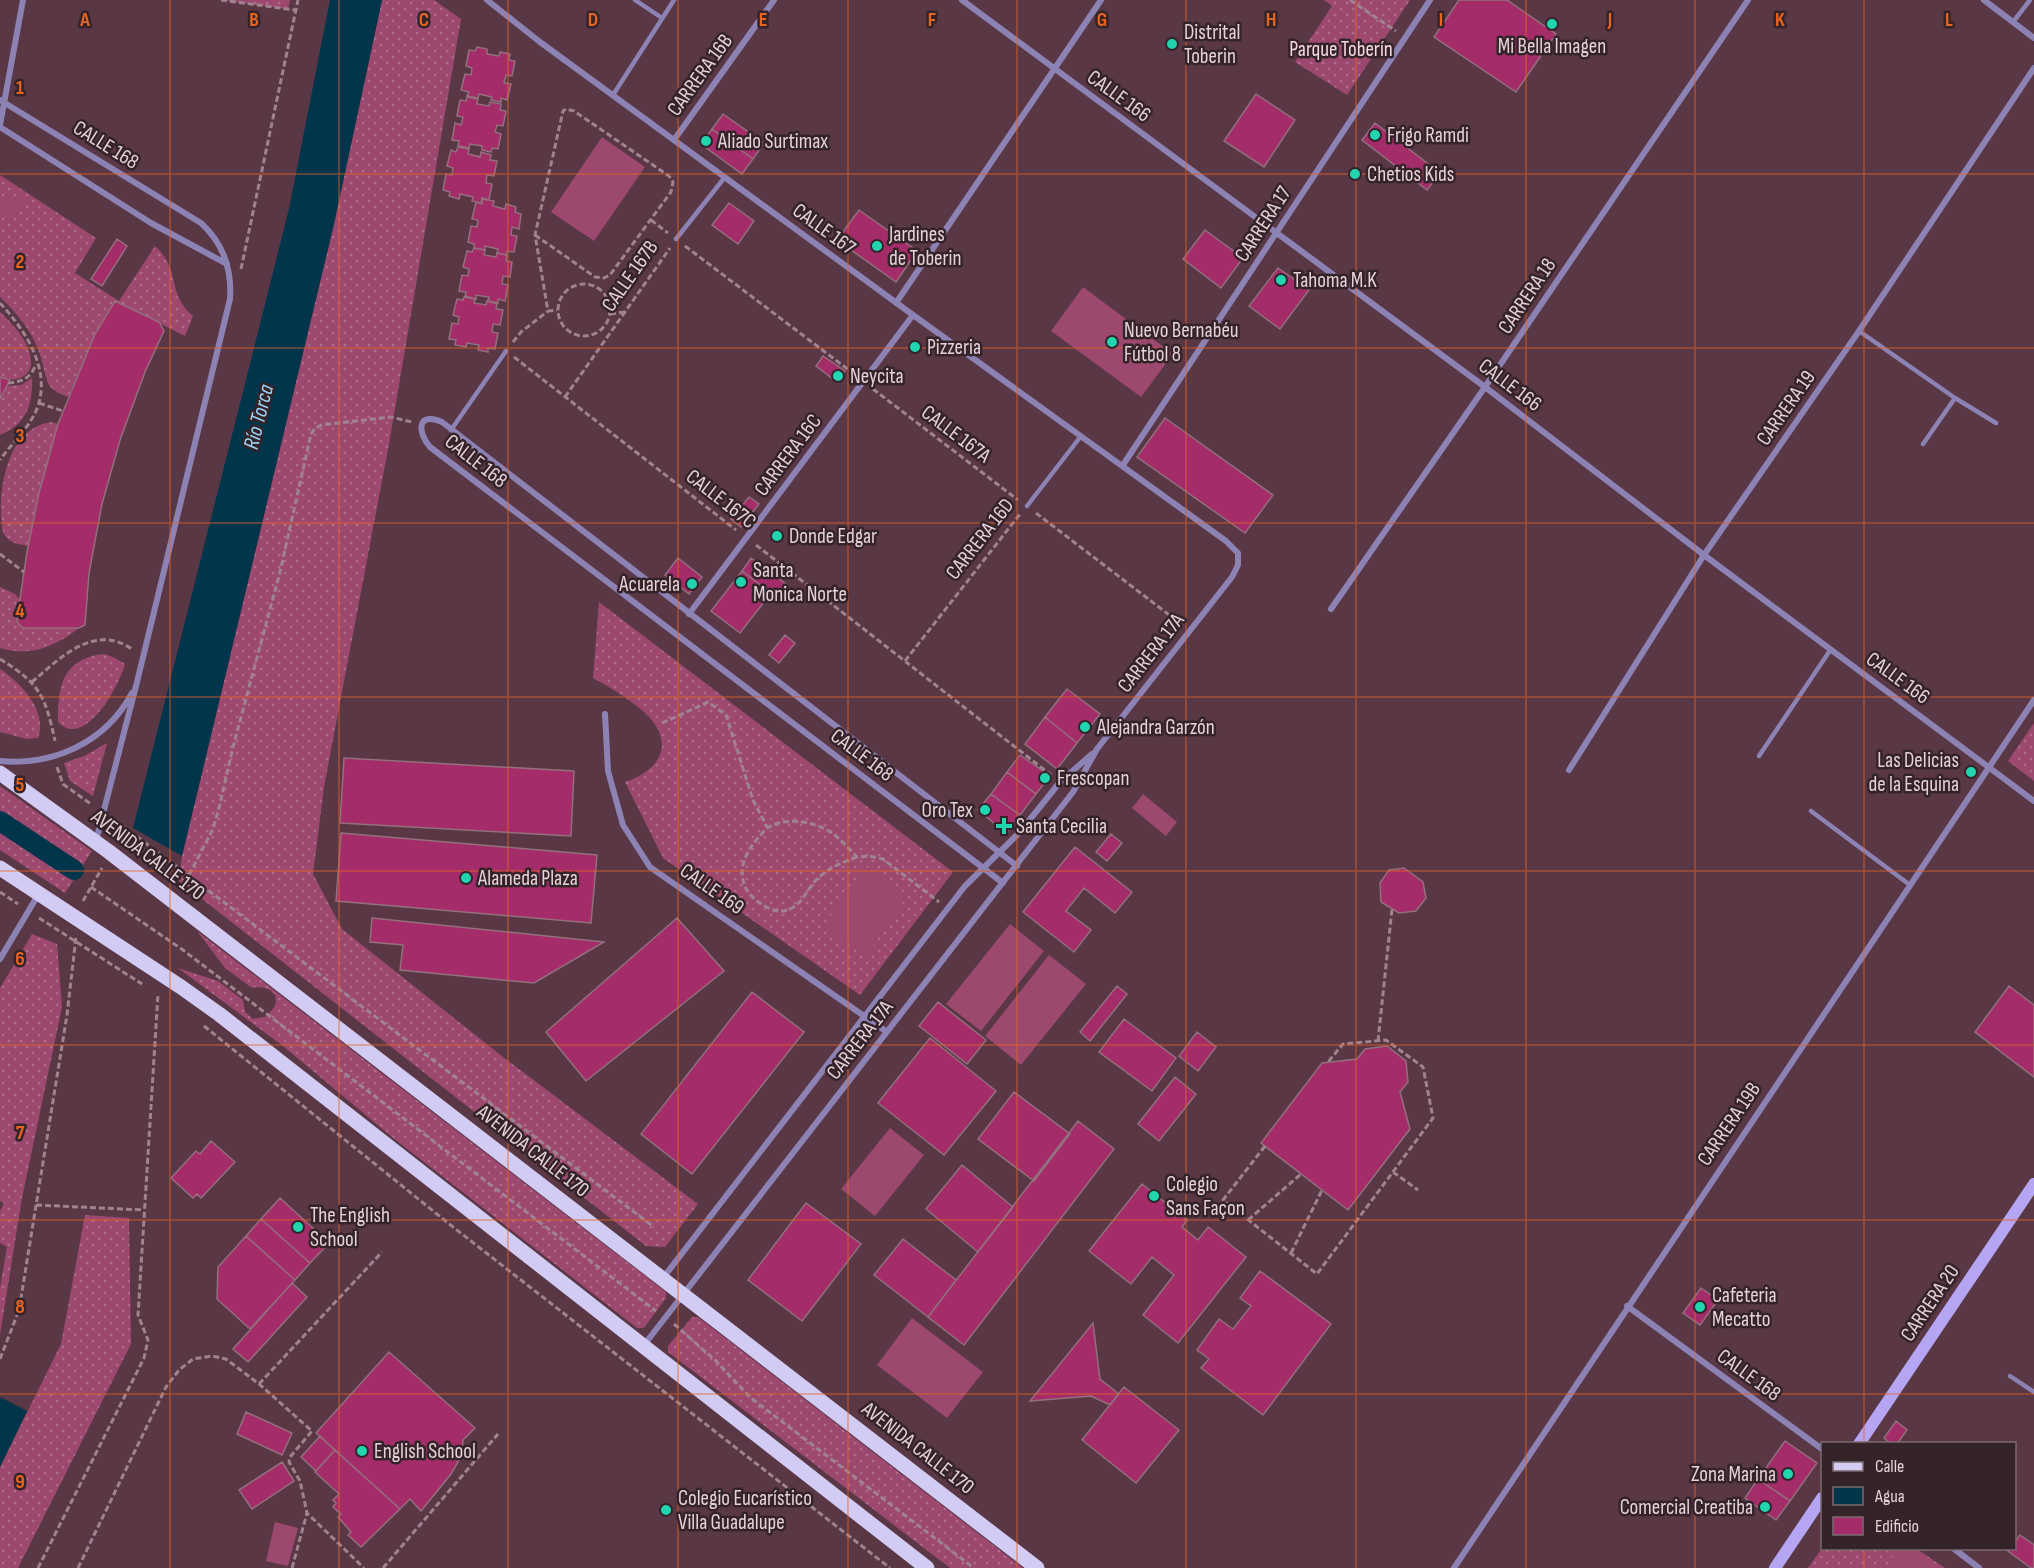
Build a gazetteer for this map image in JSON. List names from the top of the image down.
{
  "streets": {
    "main road": ["AVENIDA CALLE 170", "CARRERA 20"],
    "street": [
      "CARRERA 16B",
      "CALLE 166",
      "CALLE 168",
      "CARRERA 17",
      "CALLE 167",
      "CARRERA 18",
      "CARRERA 19",
      "CARRERA 16C",
      "CARRERA 17A",
      "CALLE 169",
      "CARRERA 19B"
    ],
    "lane": ["CALLE 167B", "CARRERA 16D"],
    "path": ["CALLE 167A", "CALLE 167C"]
  },
  "crossings": [
    ["CARRERA 16B", "CALLE 167"],
    ["CALLE 166", "CARRERA 17"],
    ["CALLE 166", "CARRERA 18"],
    ["CALLE 166", "CARRERA 19"],
    ["CALLE 166", "CARRERA 19B"],
    ["CALLE 168", "CARRERA 16C"],
    ["CALLE 168", "CARRERA 17A"],
    ["CALLE 168", "CARRERA 19B"],
    ["CARRERA 17", "CALLE 167"],
    ["CALLE 167", "CALLE 167B"],
    ["CALLE 167", "CARRERA 16C"],
    ["CALLE 167", "CARRERA 16D"],
    ["CALLE 167", "CARRERA 17A"],
    ["CALLE 167B", "CALLE 167A"],
    ["CALLE 167B", "CALLE 167C"],
    ["CALLE 167A", "CARRERA 16C"],
    ["CALLE 167A", "CARRERA 16D"],
    ["CALLE 167A", "CARRERA 17A"],
    ["CARRERA 16C", "CALLE 167C"],
    ["CALLE 167C", "CARRERA 16D"],
    ["CALLE 167C", "CARRERA 17A"],
    ["CARRERA 17A", "AVENIDA CALLE 170"],
    ["CARRERA 17A", "CALLE 169"]
  ],
  "water": ["Río Torca"],
  "parks": ["Parque Toberín"],
  "places": {
    "other": [
      "Mi Bella Imagen",
      "Distrital Toberin",
      "Frigo Ramdi",
      "Aliado Surtimax",
      "Chetios Kids",
      "Jardines de Toberin",
      "Tahoma M.K",
      "Nuevo Bernabéu Fútbol 8",
      "Pizzeria",
      "Neycita",
      "Donde Edgar",
      "Santa Monica Norte",
      "Acuarela",
      "Alejandra Garzón",
      "Las Delicias de la Esquina",
      "Frescopan",
      "Oro Tex",
      "Alameda Plaza",
      "Colegio Sans Façon",
      "The English School",
      "Cafeteria Mecatto",
      "English School",
      "Zona Marina",
      "Comercial Creatiba",
      "Colegio Eucarístico Villa Guadalupe"
    ],
    "health": ["Santa Cecilia"]
  },
  "legend": ["Calle", "Agua", "Edificio"],
  "grid": {
    "columns": [
      "A",
      "B",
      "C",
      "D",
      "E",
      "F",
      "G",
      "H",
      "I",
      "J",
      "K",
      "L"
    ],
    "rows": [
      "1",
      "2",
      "3",
      "4",
      "5",
      "6",
      "7",
      "8",
      "9"
    ]
  }
}
